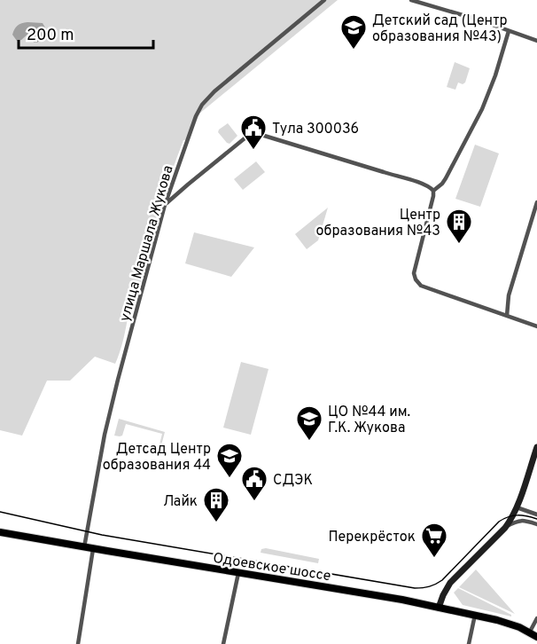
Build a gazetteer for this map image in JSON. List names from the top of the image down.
{
  "streets": {
    "main road": ["Одоевское шоссе"],
    "street": ["улица Маршала Жукова"]
  },
  "crossings": [
    ["улица Маршала Жукова", "Одоевское шоссе"]
  ],
  "places": {
    "school or university": ["Детский сад (Центр образования №43)", "ЦО №44 им. Г.К. Жукова", "Детсад Центр образования 44"],
    "public building": ["Тула 300036", "СДЭК"],
    "building": ["Центр образования №43", "Лайк"],
    "supermarket": ["Перекрёсток"]
  },
  "scale_bar": "200 m"
}
